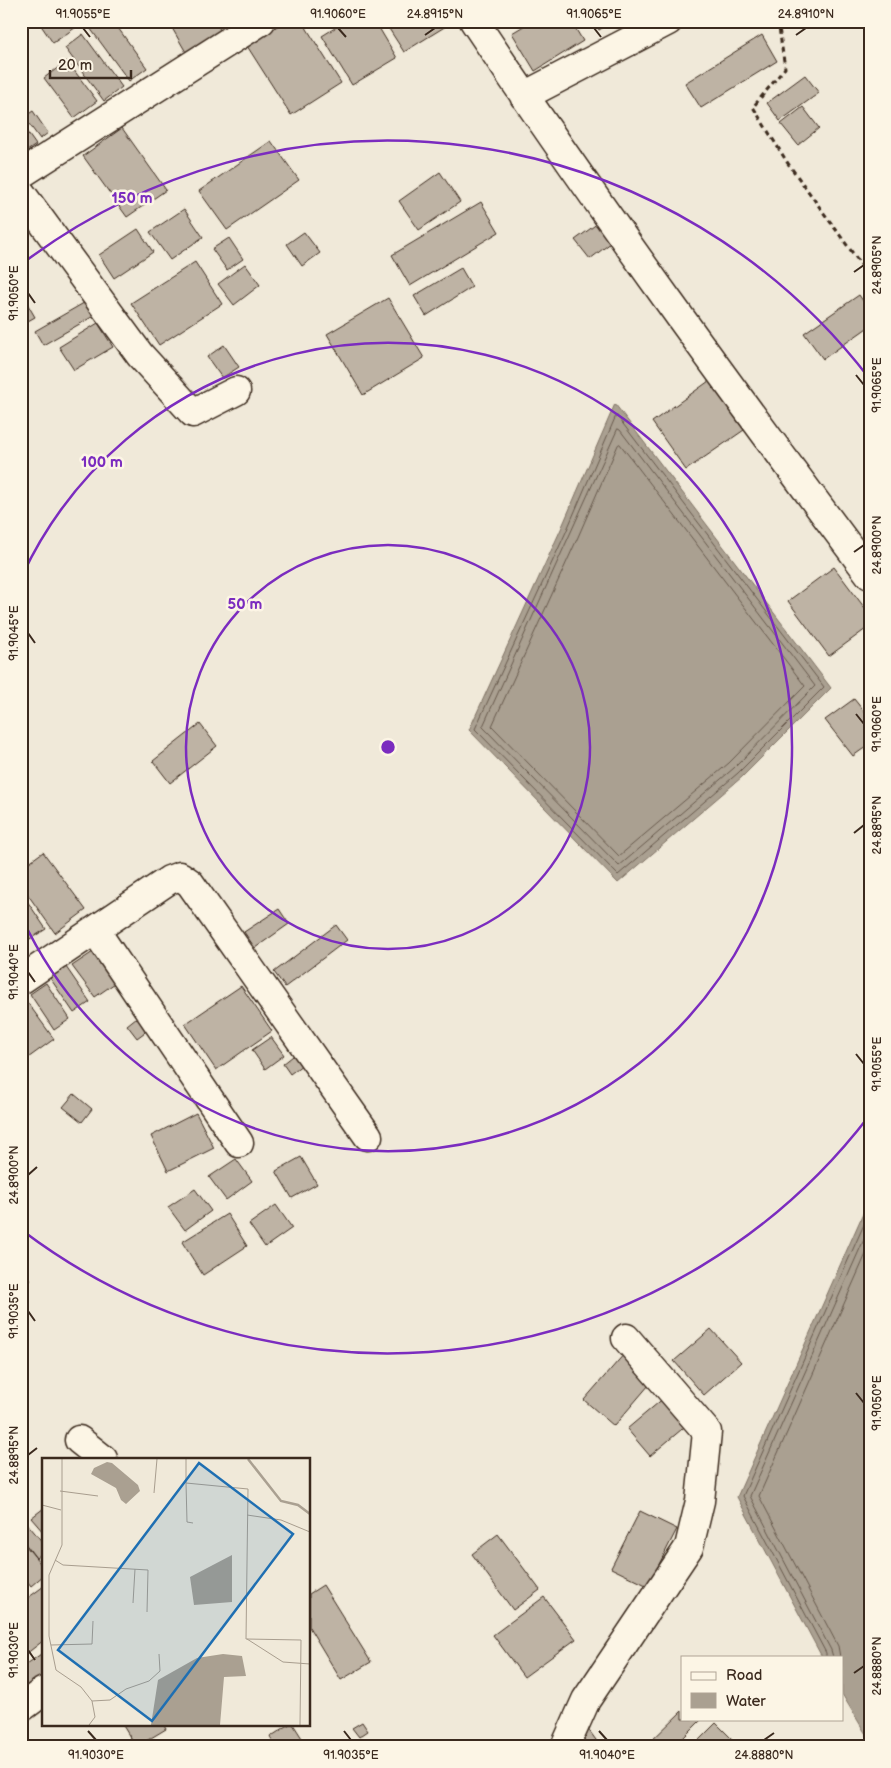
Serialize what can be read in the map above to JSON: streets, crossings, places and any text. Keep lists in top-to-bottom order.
{
  "legend": ["Road", "Water"],
  "scale_bar": "20 m",
  "coordinates": [
    "91.9055°E",
    "91.9060°E",
    "24.8915°N",
    "91.9065°E",
    "24.8910°N",
    "24.8905°N",
    "91.9050°E",
    "24.8900°N",
    "91.9045°E",
    "24.8895°N",
    "91.9040°E",
    "91.9035°E",
    "91.9030°E",
    "24.8880°N"
  ],
  "rings": ["150 m", "100 m", "50 m"]
}
